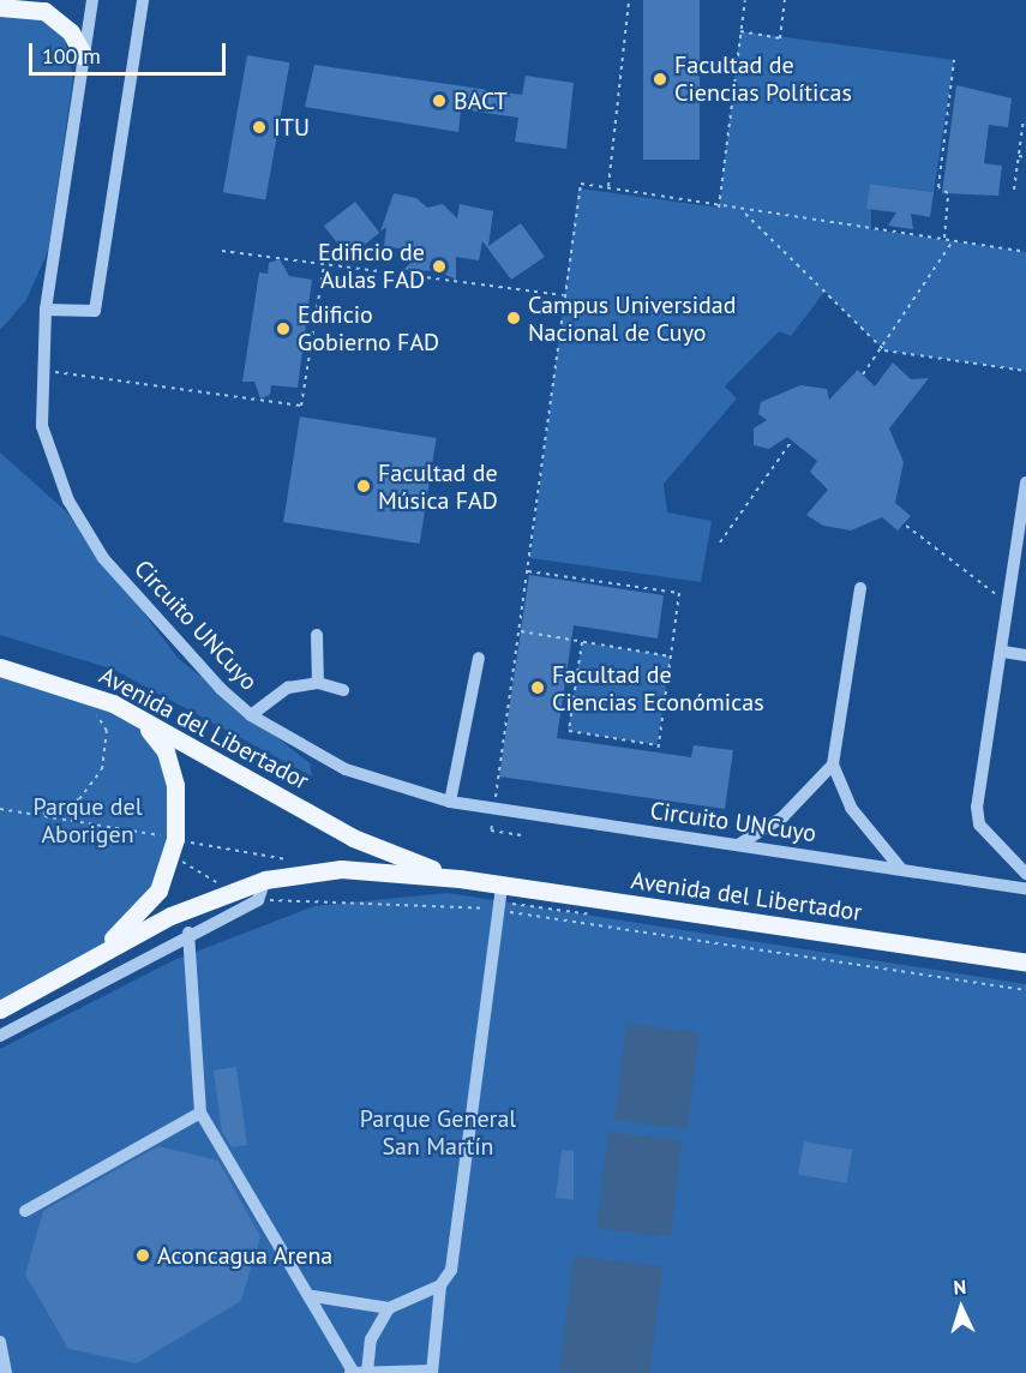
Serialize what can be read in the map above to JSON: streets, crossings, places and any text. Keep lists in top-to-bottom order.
{
  "streets": {
    "main road": ["Avenida del Libertador"],
    "street": ["Circuito UNCuyo"]
  },
  "parks": ["Parque del Aborigen", "Parque General San Martín"],
  "places": [
    "Facultad de Ciencias Políticas",
    "BACT",
    "ITU",
    "Edificio de Aulas FAD",
    "Campus Universidad Nacional de Cuyo",
    "Edificio Gobierno FAD",
    "Facultad de Música FAD",
    "Facultad de Ciencias Económicas",
    "Aconcagua Arena"
  ],
  "scale_bar": "100 m",
  "north": "top"
}
